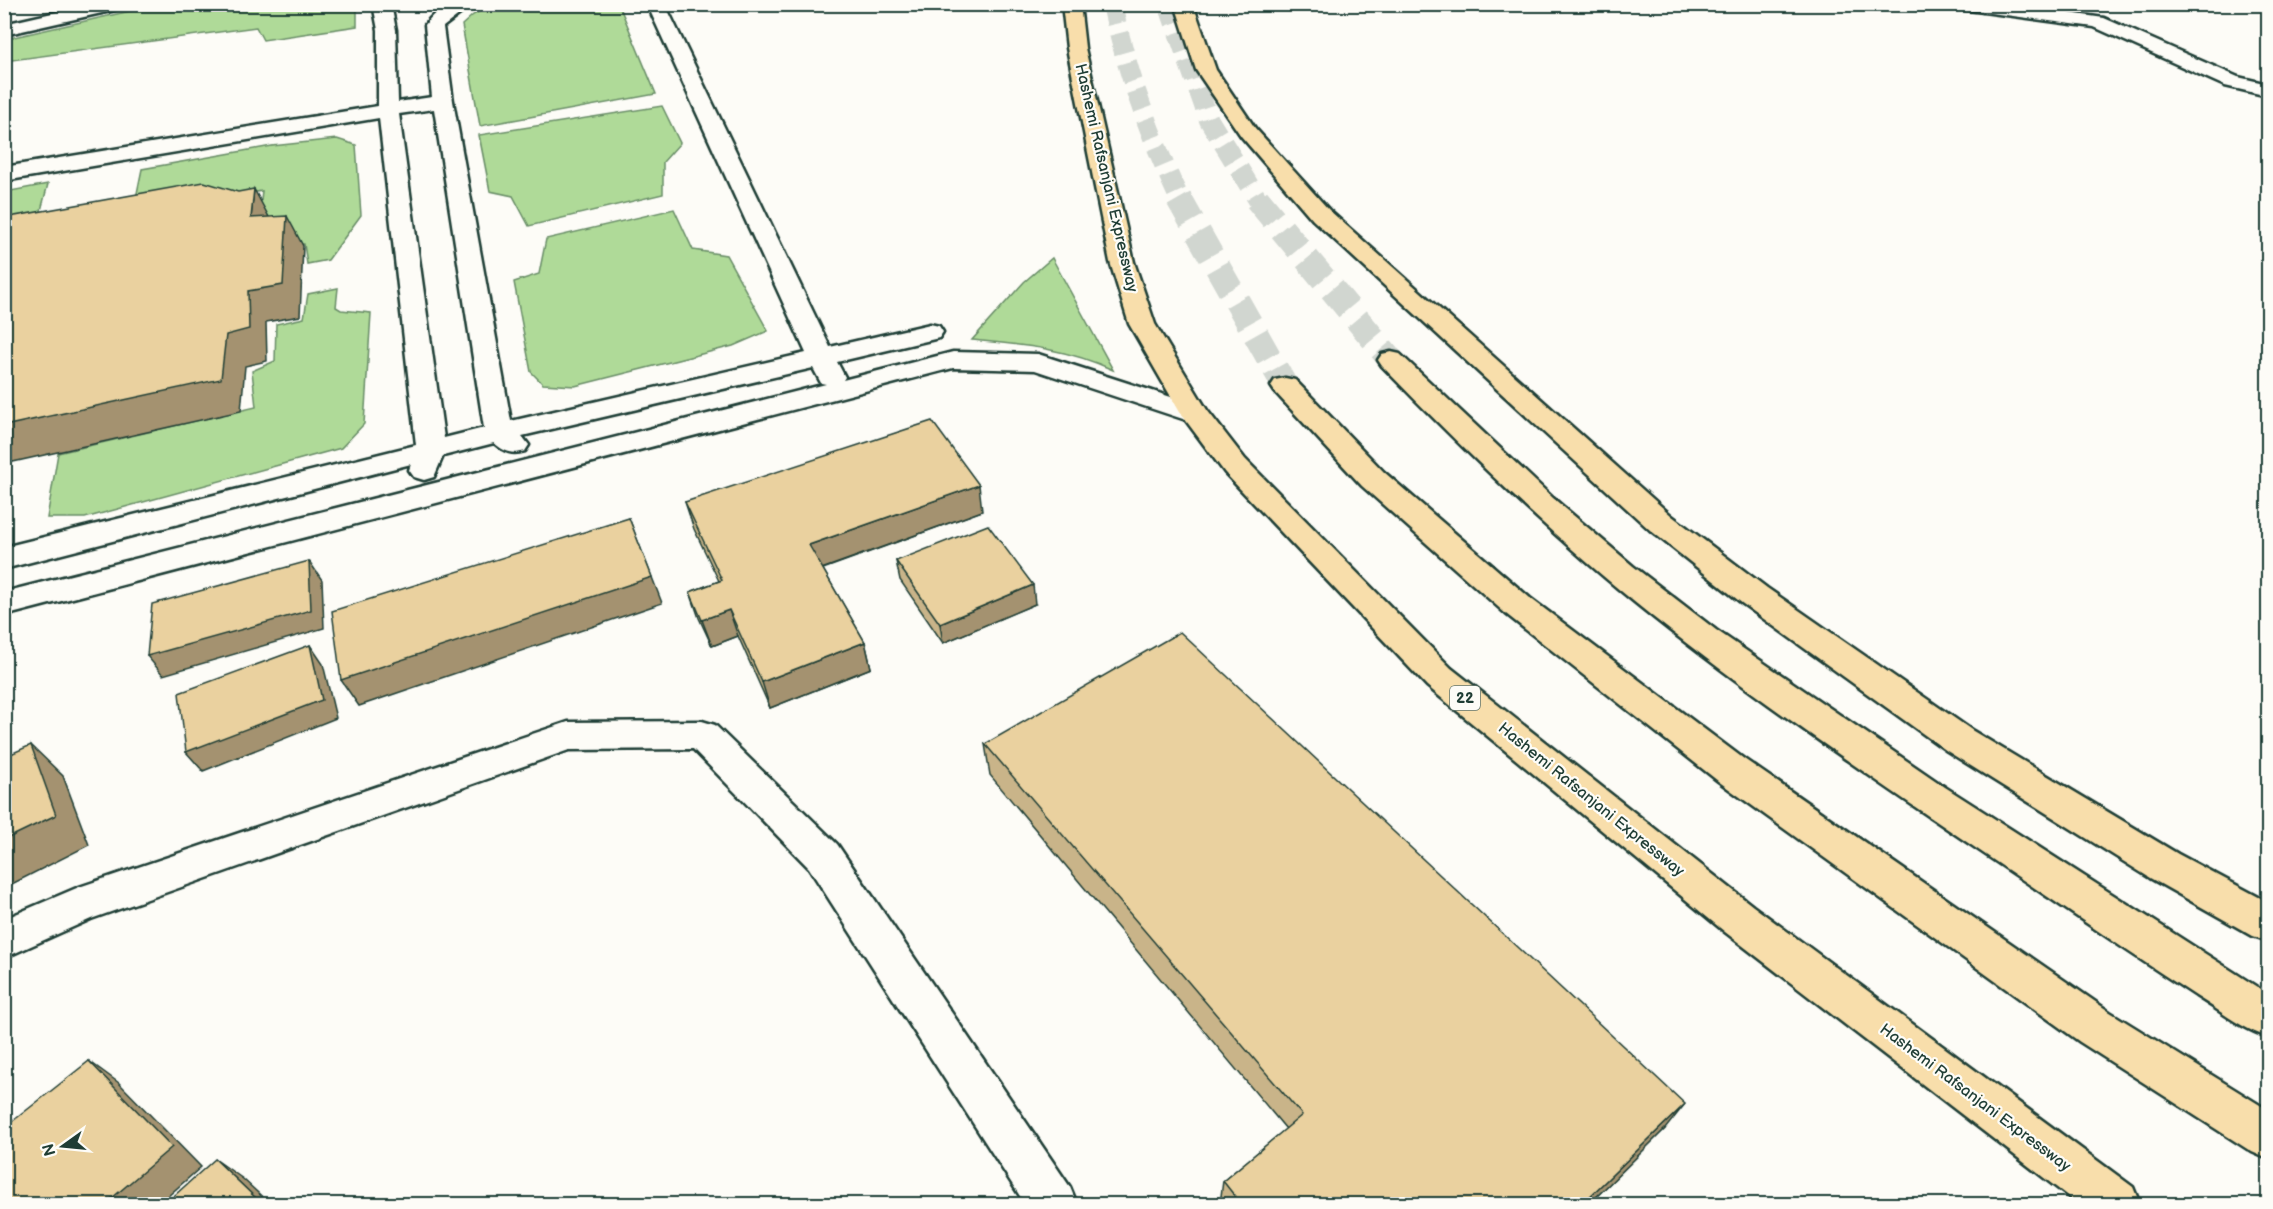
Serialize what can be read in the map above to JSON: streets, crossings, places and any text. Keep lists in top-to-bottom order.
{
  "streets": {
    "highway": ["Hashemi Rafsanjani Expressway", "22"]
  },
  "north": "left"
}
